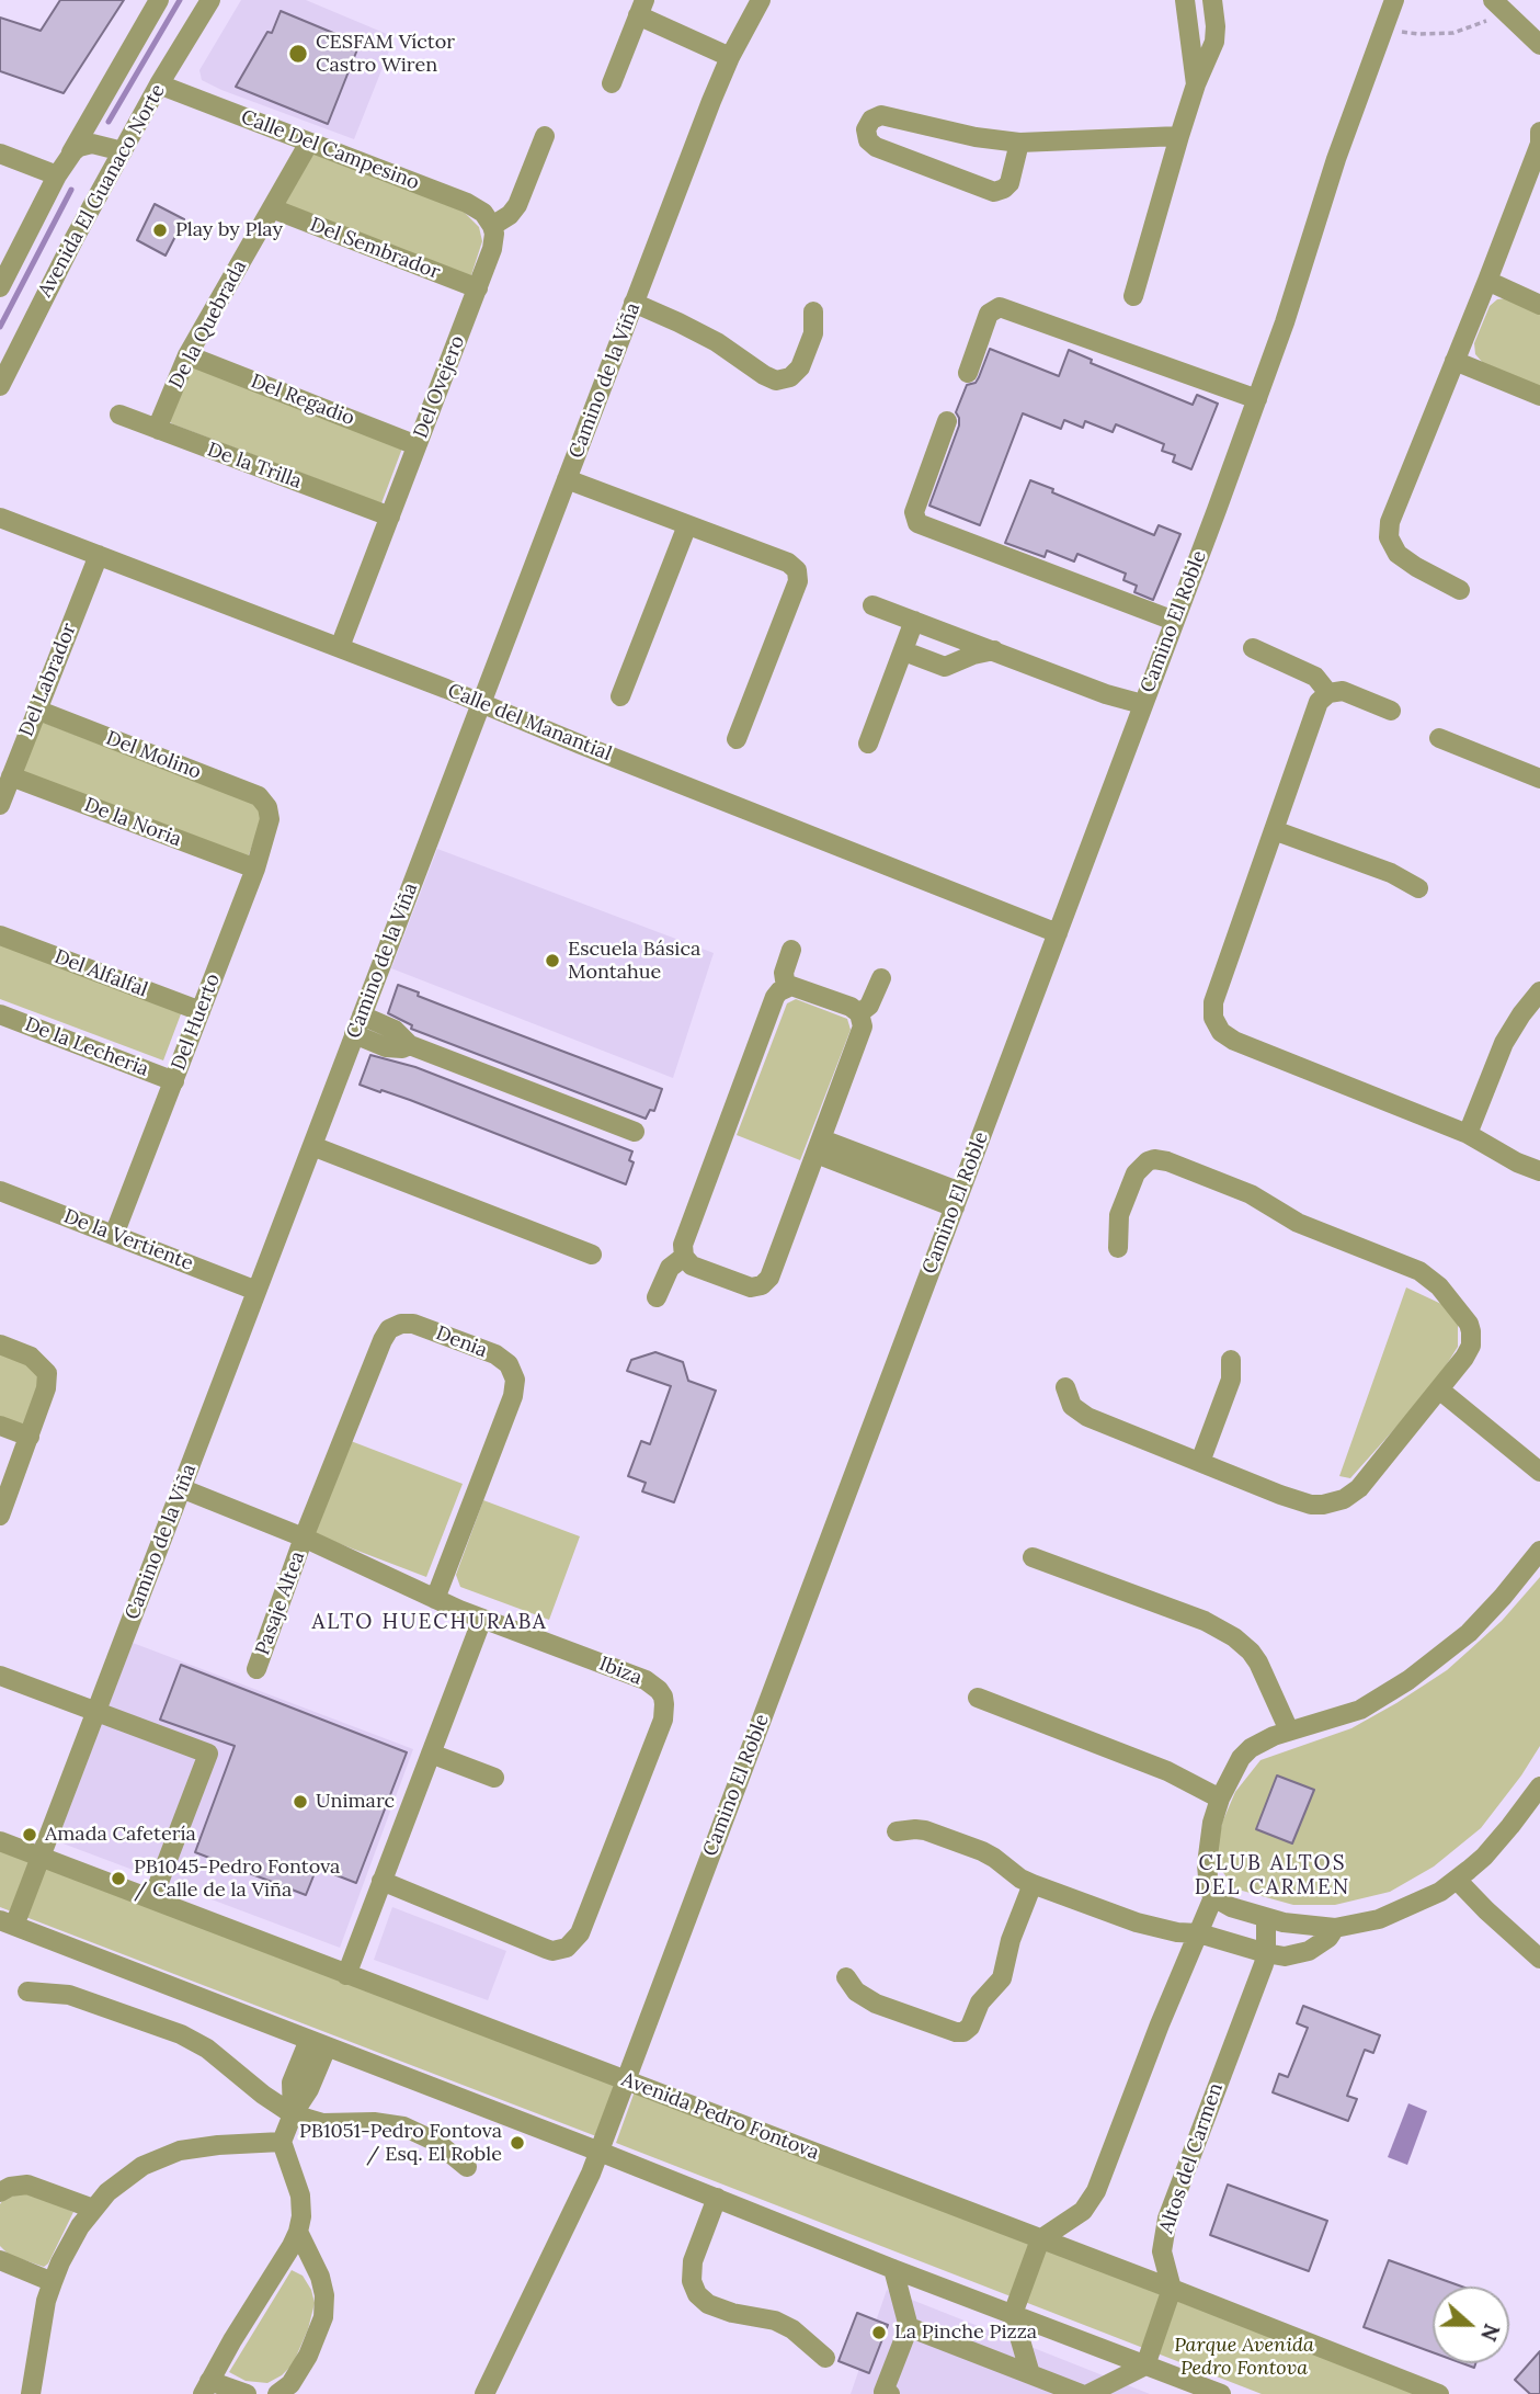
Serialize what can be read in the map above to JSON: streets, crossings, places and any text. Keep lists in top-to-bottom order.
{
  "streets": {
    "street": [
      "Calle Del Campesino",
      "Avenida El Guanaco Norte",
      "Del Sembrador",
      "De la Quebrada",
      "Camino de la Viña",
      "Del Ovejero",
      "Del Regadio",
      "De la Trilla",
      "Camino El Roble",
      "Del Labrador",
      "Calle del Manantial",
      "Del Molino",
      "De la Noria",
      "Del Alfalfal",
      "Del Huerto",
      "De la Lecheria",
      "De la Vertiente",
      "Denia",
      "Pasaje Altea",
      "Ibiza",
      "Avenida Pedro Fontova",
      "Altos del Carmen"
    ]
  },
  "crossings": [
    ["Calle Del Campesino", "Avenida El Guanaco Norte"],
    ["Calle Del Campesino", "De la Quebrada"],
    ["Calle Del Campesino", "Del Ovejero"],
    ["Del Sembrador", "De la Quebrada"],
    ["Del Sembrador", "Del Ovejero"],
    ["De la Quebrada", "Del Regadio"],
    ["De la Quebrada", "De la Trilla"],
    ["Camino de la Viña", "Calle del Manantial"],
    ["Camino de la Viña", "De la Vertiente"],
    ["Camino de la Viña", "Ibiza"],
    ["Camino de la Viña", "Avenida Pedro Fontova"],
    ["Del Ovejero", "Del Regadio"],
    ["Del Ovejero", "De la Trilla"],
    ["Del Ovejero", "Calle del Manantial"],
    ["Camino El Roble", "Calle del Manantial"],
    ["Camino El Roble", "Avenida Pedro Fontova"],
    ["Del Labrador", "Calle del Manantial"],
    ["Del Labrador", "Del Molino"],
    ["Del Labrador", "De la Noria"],
    ["Del Molino", "Del Huerto"],
    ["De la Noria", "Del Huerto"],
    ["Del Alfalfal", "Del Huerto"],
    ["Del Huerto", "De la Lecheria"],
    ["Del Huerto", "De la Vertiente"],
    ["Denia", "Pasaje Altea"],
    ["Denia", "Ibiza"],
    ["Pasaje Altea", "Ibiza"],
    ["Avenida Pedro Fontova", "Altos del Carmen"]
  ],
  "districts": ["ALTO HUECHURABA", "CLUB ALTOS DEL CARMEN"],
  "parks": ["Parque Avenida Pedro Fontova"],
  "places": [
    "CESFAM Víctor Castro Wiren",
    "Play by Play",
    "Escuela Básica Montahue",
    "Unimarc",
    "Amada Cafetería",
    "PB1045-Pedro Fontova / Calle de la Viña",
    "PB1051-Pedro Fontova / Esq. El Roble",
    "La Pinche Pizza"
  ],
  "north": "right"
}
